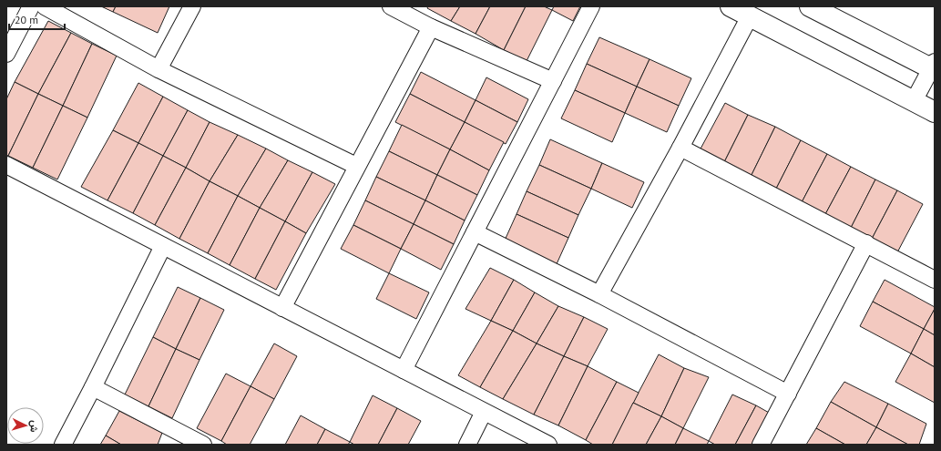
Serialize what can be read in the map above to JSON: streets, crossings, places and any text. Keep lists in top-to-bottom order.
{
  "scale_bar": "20 m",
  "north": "right"
}
